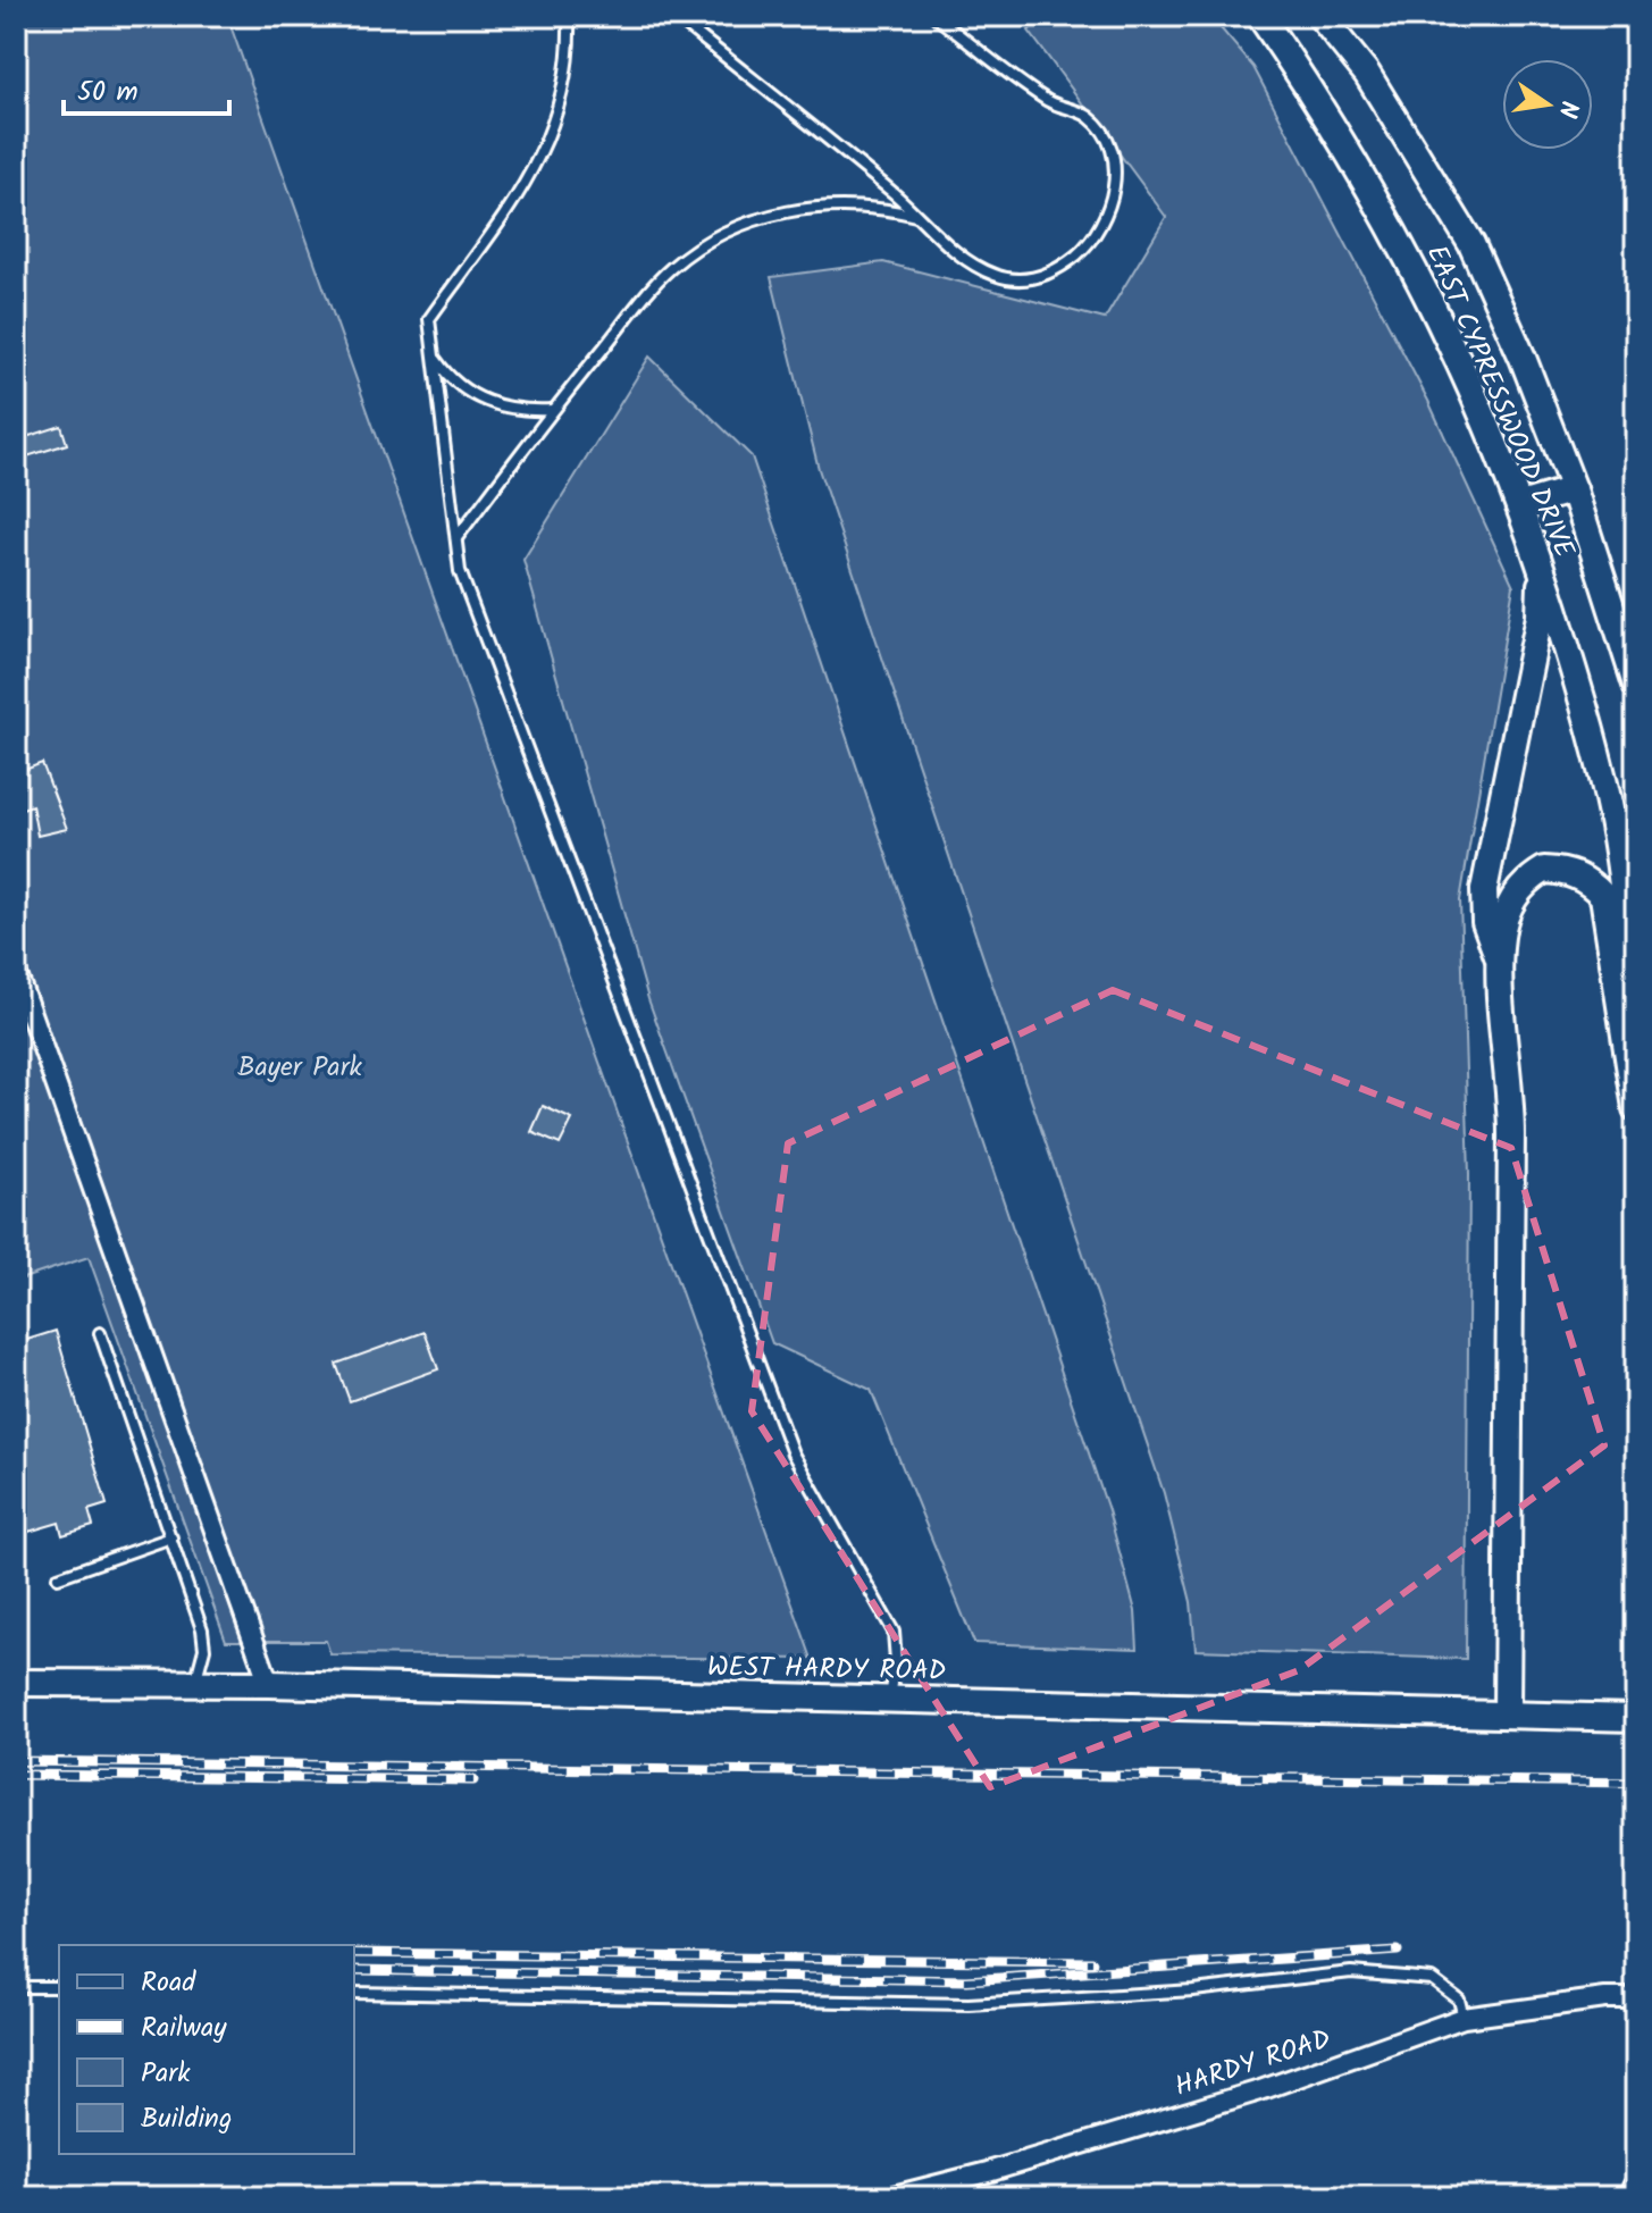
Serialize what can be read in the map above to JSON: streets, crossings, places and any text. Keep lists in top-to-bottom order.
{
  "streets": {
    "main road": ["EAST CYPRESSWOOD DRIVE", "WEST HARDY ROAD"],
    "street": ["HARDY ROAD"]
  },
  "parks": ["Bayer Park"],
  "legend": [
    "Road",
    "Railway",
    "Park",
    "Building"
  ],
  "scale_bar": "50 m",
  "north": "right"
}
